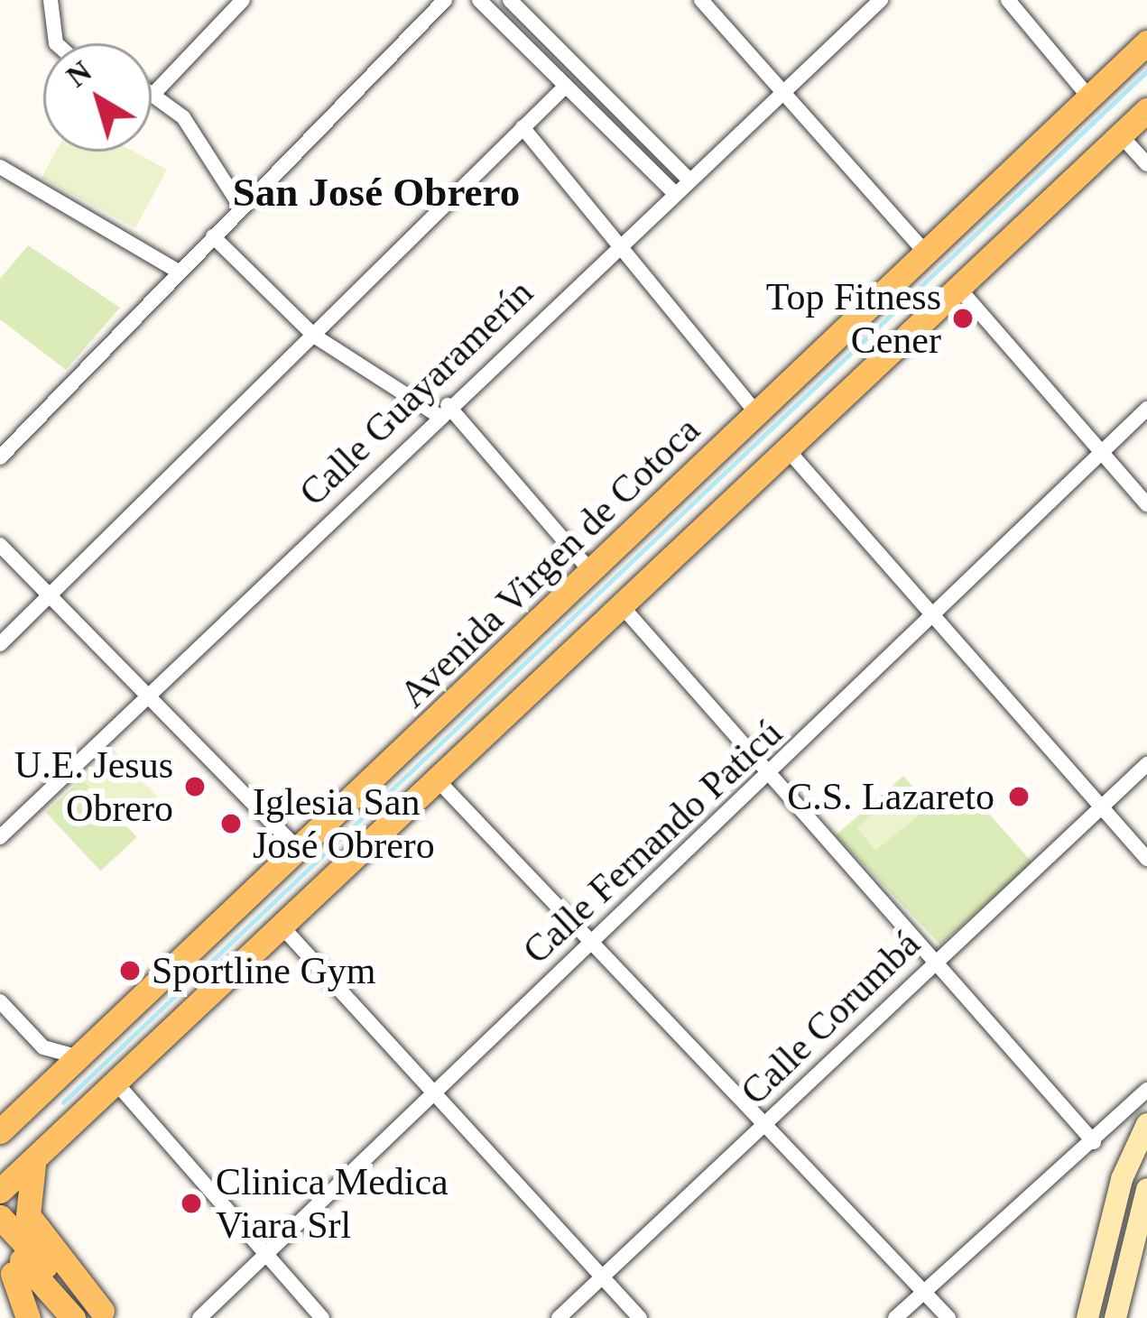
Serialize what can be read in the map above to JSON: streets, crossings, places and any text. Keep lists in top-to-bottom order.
{
  "streets": {
    "main road": ["Avenida Virgen de Cotoca"],
    "street": ["Calle Guayaramerín", "Calle Fernando Paticú", "Calle Corumbá"]
  },
  "districts": ["San José Obrero"],
  "places": [
    "Top Fitness Cener",
    "U.E. Jesus Obrero",
    "C.S. Lazareto",
    "Iglesia San José Obrero",
    "Sportline Gym",
    "Clinica Medica Viara Srl"
  ],
  "north": "top left"
}
